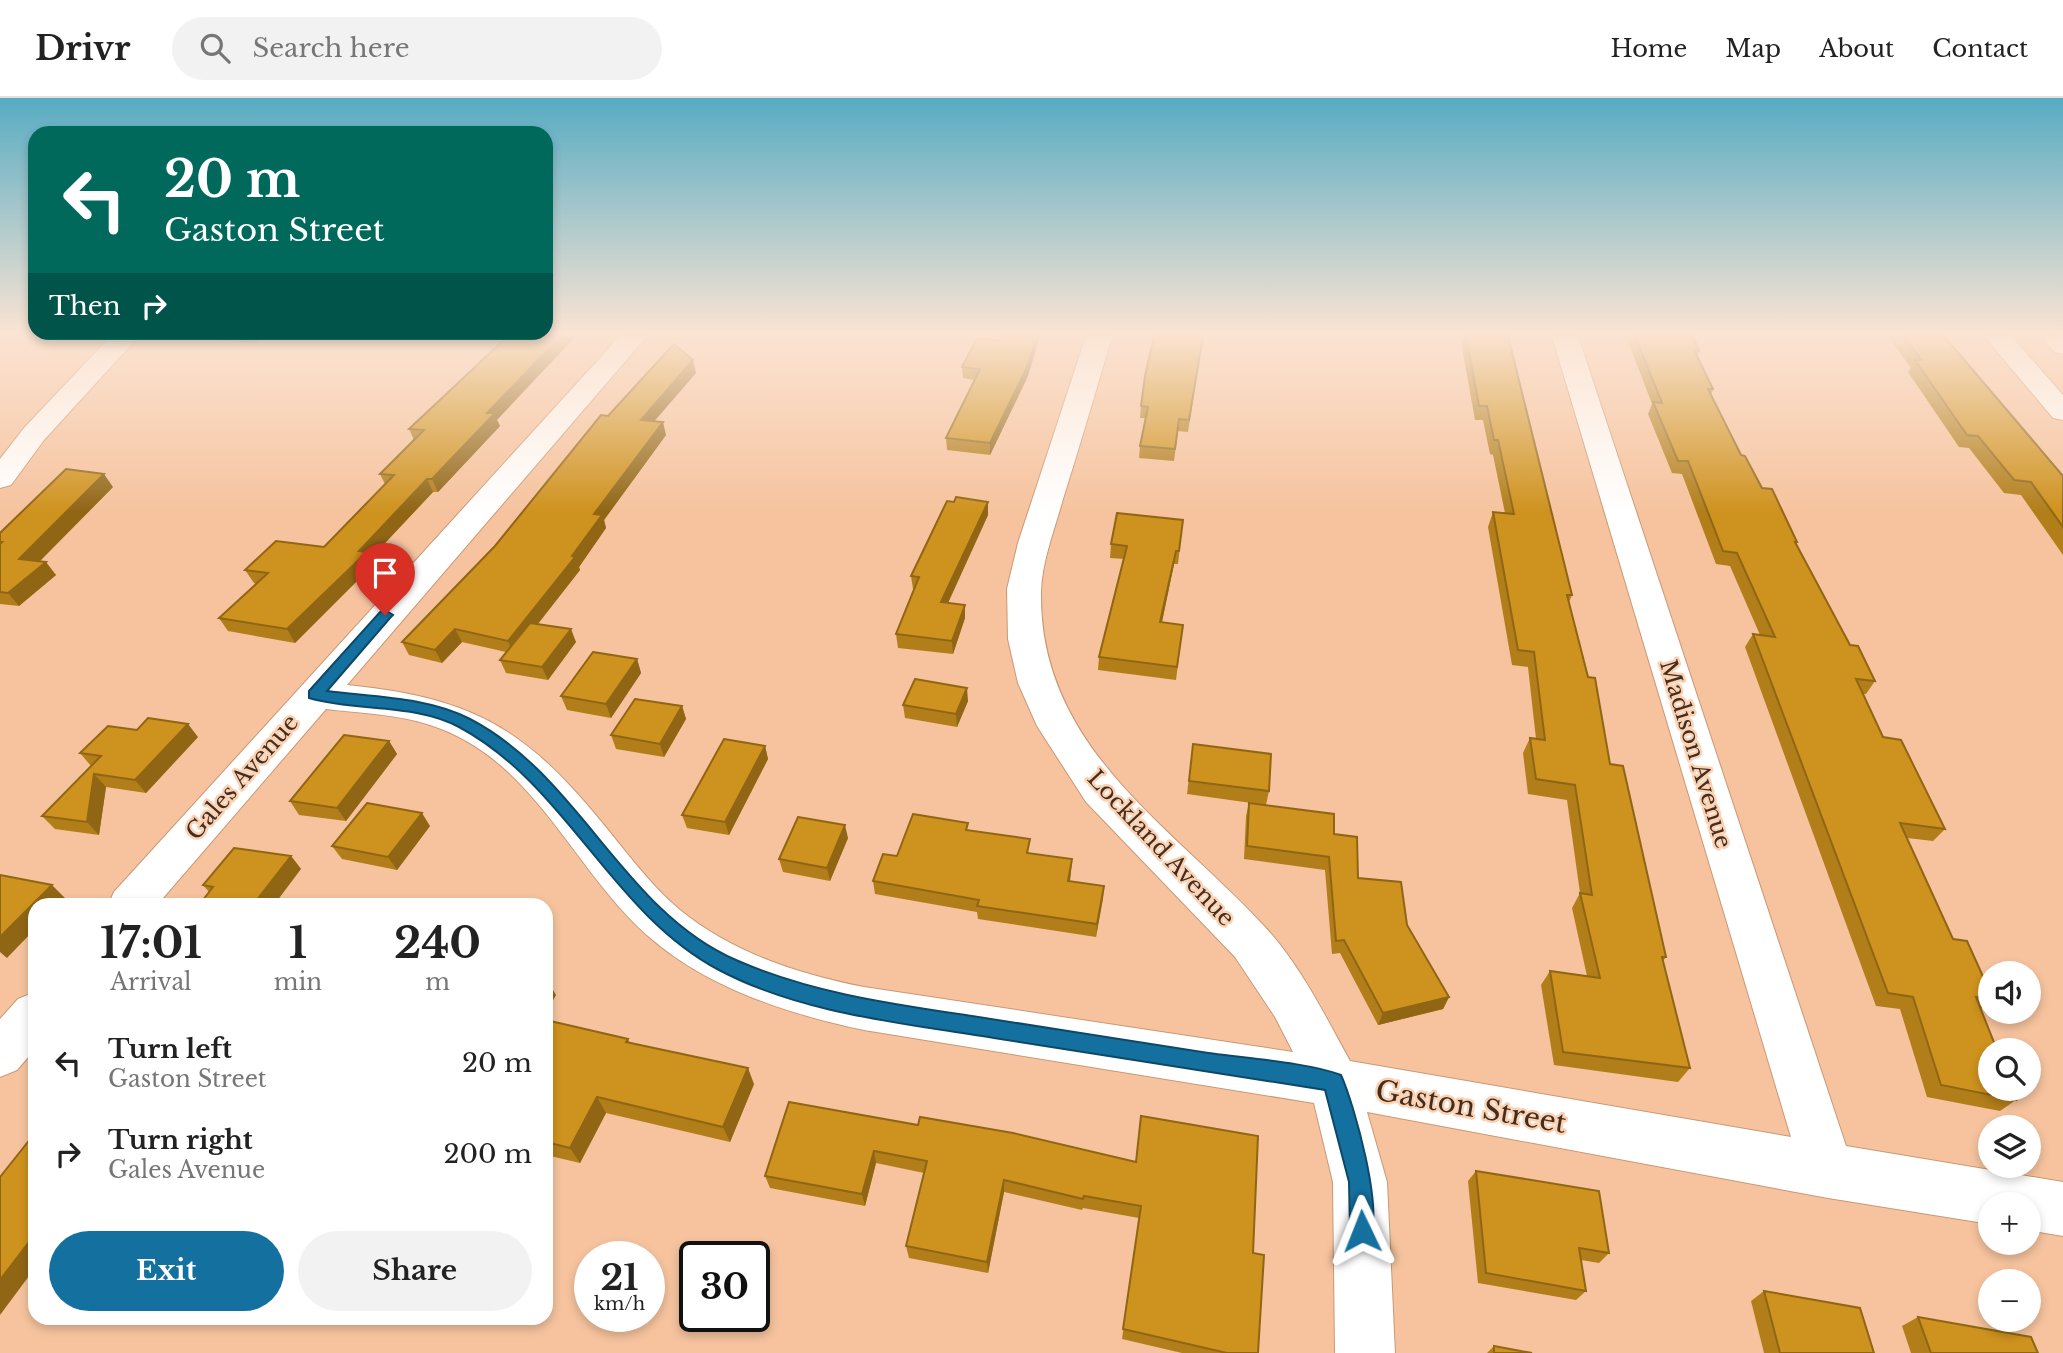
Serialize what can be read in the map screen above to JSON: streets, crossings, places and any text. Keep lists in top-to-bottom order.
{
  "streets": {
    "street": [
      "Madison Avenue",
      "Gales Avenue",
      "Lockland Avenue",
      "Gaston Street"
    ]
  },
  "crossings": [
    ["Madison Avenue", "Gaston Street"],
    ["Gales Avenue", "Gaston Street"],
    ["Lockland Avenue", "Gaston Street"]
  ],
  "page": {
    "header": "Drivr",
    "search": "Search here",
    "nav": [
      "Home",
      "Map",
      "About",
      "Contact"
    ],
    "turn": ["20 m", "Gaston Street"],
    "then": "Then",
    "eta": [
      "17:01",
      "Arrival",
      "1",
      "min",
      "240",
      "m"
    ],
    "map_buttons": ["+", "−"],
    "list": [
      {
        "name": "Turn left",
        "note": "Gaston Street",
        "value": "20 m"
      },
      {
        "name": "Turn right",
        "note": "Gales Avenue",
        "value": "200 m"
      }
    ],
    "buttons": ["Exit", "Share"],
    "speed": "21 km/h",
    "limit": "30"
  }
}
